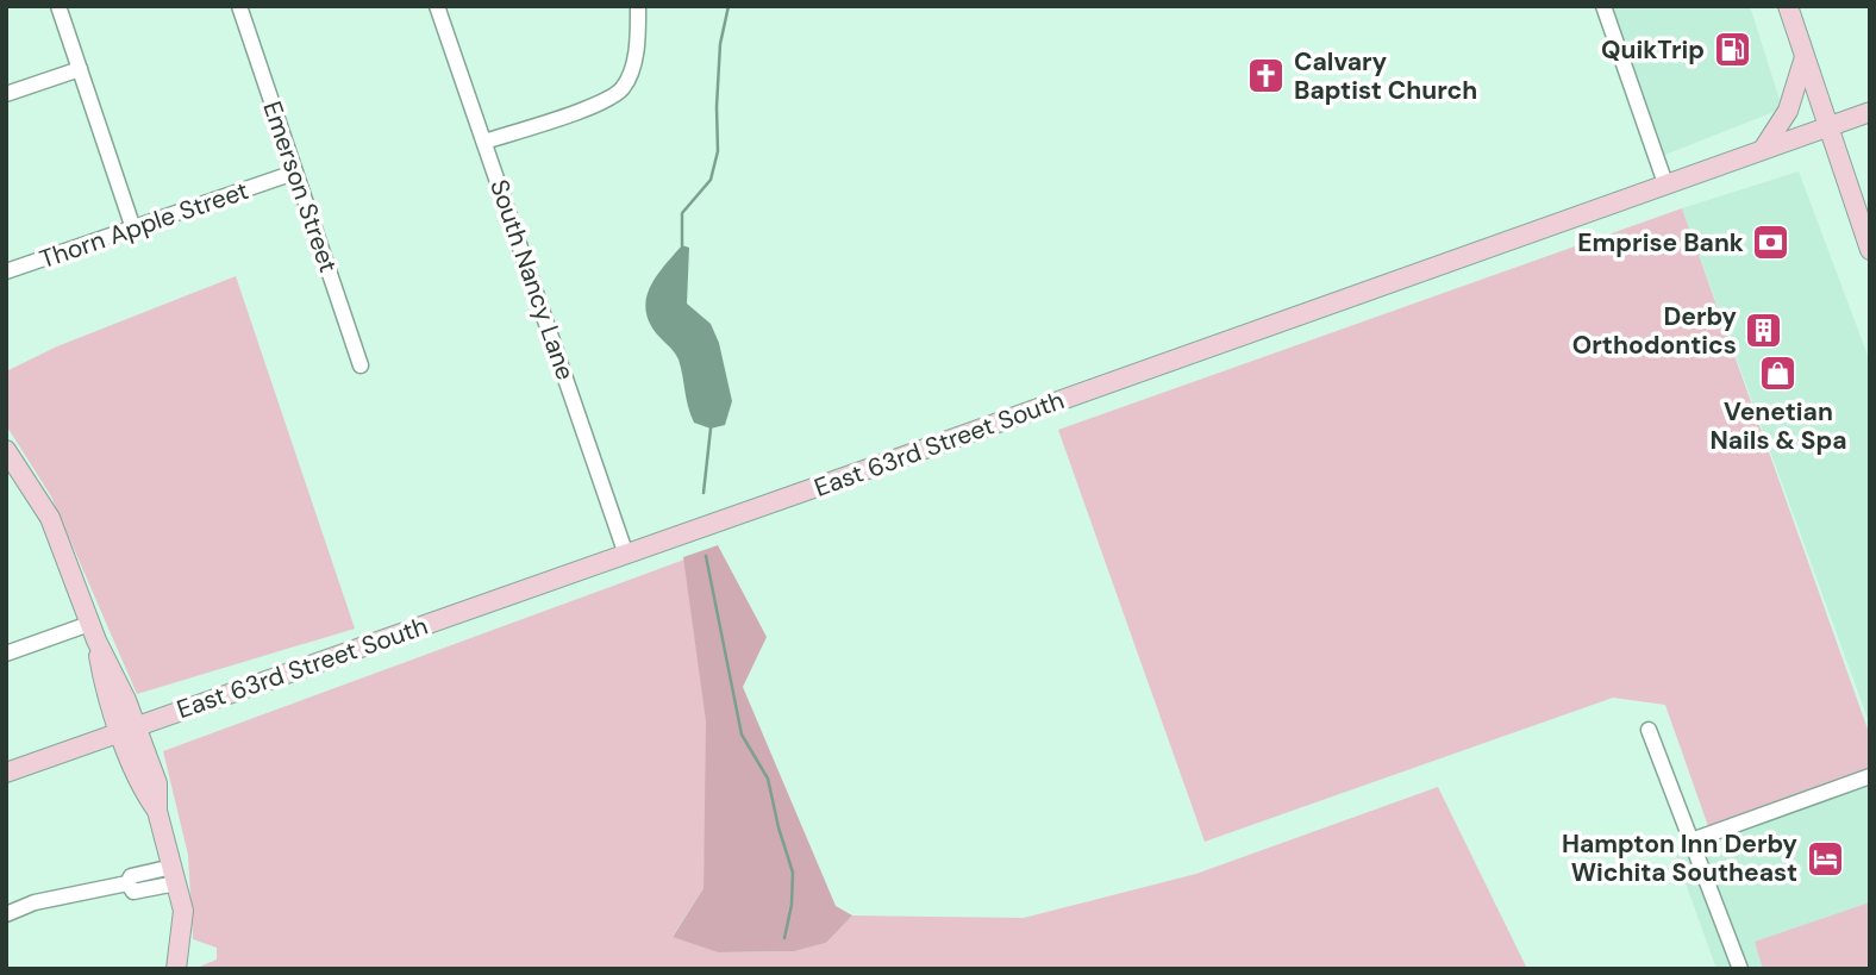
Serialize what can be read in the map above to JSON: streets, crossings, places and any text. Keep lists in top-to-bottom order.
{
  "streets": {
    "main road": ["East 63rd Street South"],
    "street": ["Emerson Street", "Thorn Apple Street", "South Nancy Lane"]
  },
  "crossings": [
    ["Emerson Street", "Thorn Apple Street"],
    ["South Nancy Lane", "East 63rd Street South"]
  ],
  "places": {
    "fuel station": ["QuikTrip"],
    "church": ["Calvary Baptist Church"],
    "bank": ["Emprise Bank"],
    "building": ["Derby Orthodontics"],
    "shop": ["Venetian Nails & Spa"],
    "hotel": ["Hampton Inn Derby Wichita Southeast"]
  }
}
